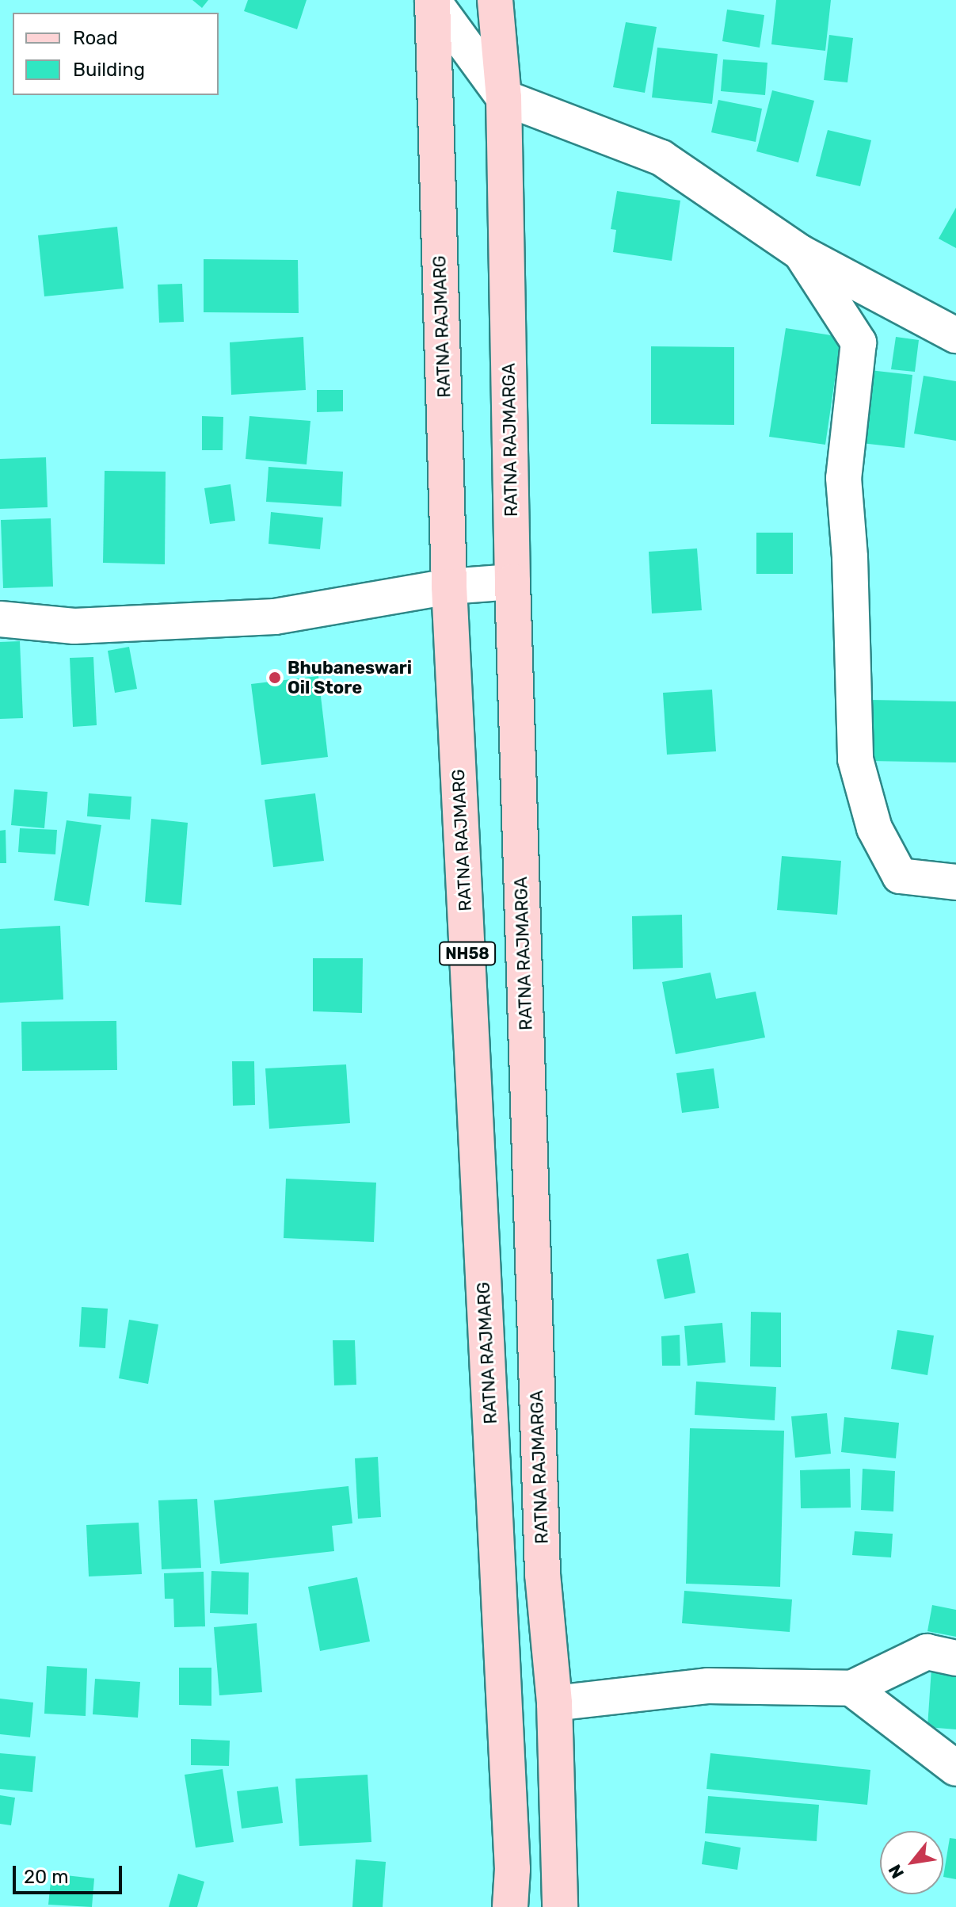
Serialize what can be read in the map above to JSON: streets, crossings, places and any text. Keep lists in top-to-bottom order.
{
  "streets": {
    "main road": ["RATNA RAJMARG", "RATNA RAJMARGA", "NH58"]
  },
  "places": ["Bhubaneswari Oil Store"],
  "legend": ["Road", "Building"],
  "scale_bar": "20 m",
  "north": "bottom left"
}
